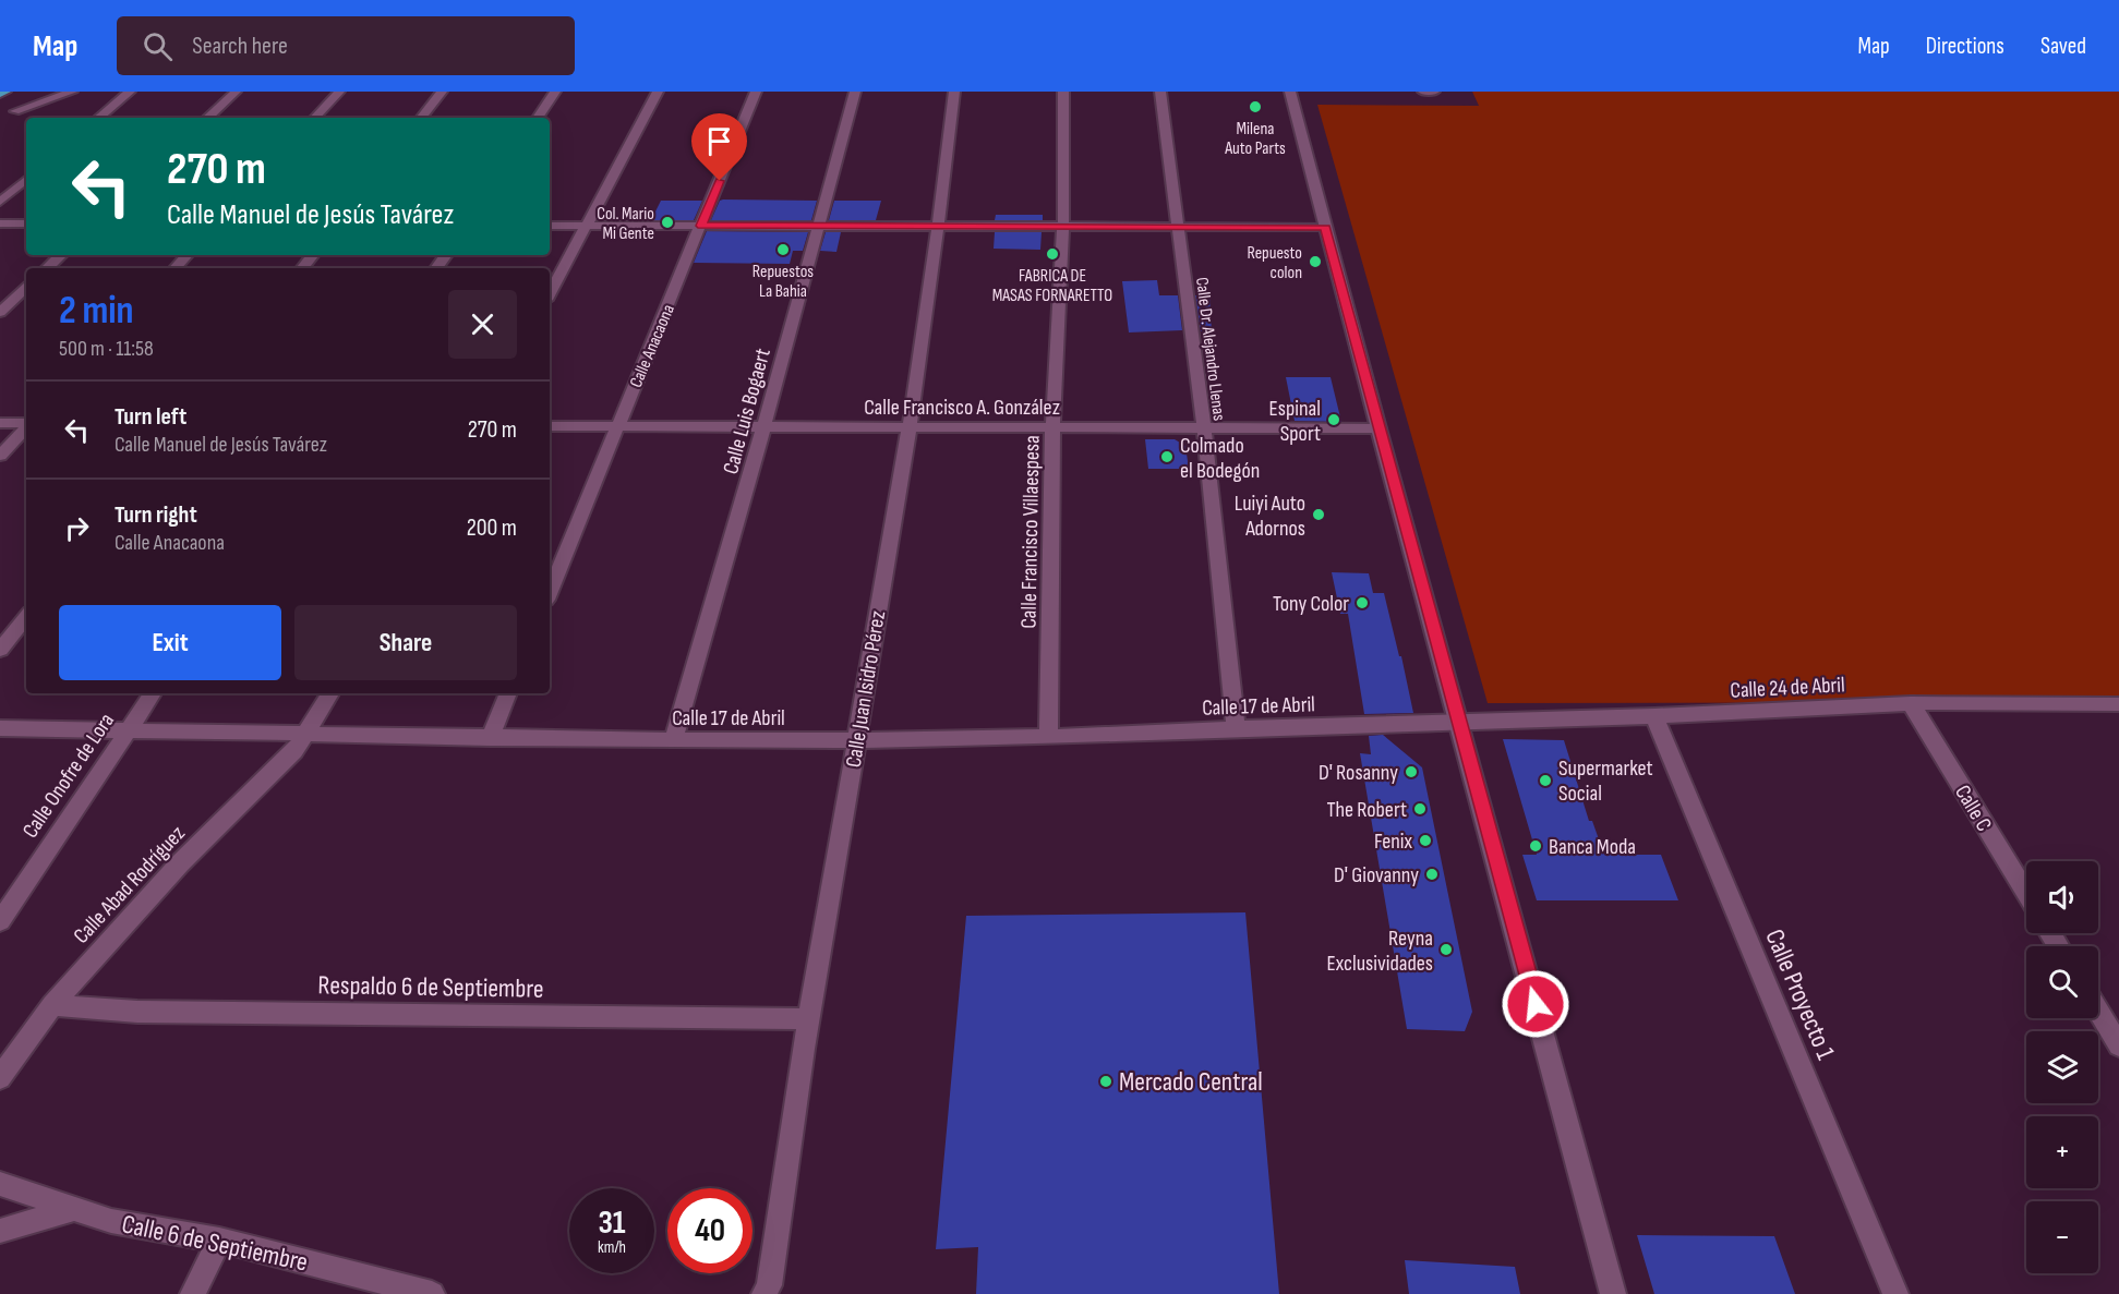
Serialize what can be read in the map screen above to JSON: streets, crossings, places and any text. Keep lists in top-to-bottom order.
{
  "streets": {
    "street": [
      "Calle Anacaona",
      "Calle Dr. Alejandro Llenas",
      "Calle Francisco A. González",
      "Calle Luis Bogaert",
      "Calle Francisco Villaespesa",
      "Calle 24 de Abril",
      "Calle Juan Isidro Pérez",
      "Calle 17 de Abril",
      "Calle Onofre de Lora",
      "Calle C",
      "Calle Abad Rodríguez",
      "Respaldo 6 de Septiembre",
      "Calle Proyecto 1",
      "Calle 6 de Septiembre"
    ]
  },
  "crossings": [
    ["Calle Anacaona", "Calle Francisco A. González"],
    ["Calle Dr. Alejandro Llenas", "Calle Francisco A. González"],
    ["Calle Dr. Alejandro Llenas", "Calle 17 de Abril"],
    ["Calle Francisco A. González", "Calle Luis Bogaert"],
    ["Calle Francisco A. González", "Calle Francisco Villaespesa"],
    ["Calle Francisco A. González", "Calle Juan Isidro Pérez"],
    ["Calle Luis Bogaert", "Calle 17 de Abril"],
    ["Calle Francisco Villaespesa", "Calle 17 de Abril"],
    ["Calle 24 de Abril", "Calle 17 de Abril"],
    ["Calle 24 de Abril", "Calle C"],
    ["Calle 24 de Abril", "Calle Proyecto 1"],
    ["Calle Juan Isidro Pérez", "Calle 17 de Abril"],
    ["Calle Juan Isidro Pérez", "Respaldo 6 de Septiembre"],
    ["Calle 17 de Abril", "Calle Onofre de Lora"],
    ["Calle 17 de Abril", "Calle Abad Rodríguez"],
    ["Calle Abad Rodríguez", "Respaldo 6 de Septiembre"]
  ],
  "places": [
    "Milena Auto Parts",
    "Col. Mario Mi Gente",
    "Repuestos La Bahia",
    "FABRICA DE MASAS FORNARETTO",
    "Repuesto colon",
    "Espinal Sport",
    "Colmado el Bodegón",
    "Luiyi Auto Adornos",
    "Tony Color",
    "D' Rosanny",
    "Supermarket Social",
    "The Robert",
    "Fenix",
    "Banca Moda",
    "D' Giovanny",
    "Reyna Exclusividades",
    "Mercado Central"
  ],
  "page": {
    "header": "Map",
    "search": "Search here",
    "nav": ["Map", "Directions", "Saved"],
    "turn": ["270 m", "Calle Manuel de Jesús Tavárez"],
    "heading": ["2 min", "500 m · 11:58"],
    "list": [
      {
        "name": "Turn left",
        "note": "Calle Manuel de Jesús Tavárez",
        "value": "270 m"
      },
      {
        "name": "Turn right",
        "note": "Calle Anacaona",
        "value": "200 m"
      }
    ],
    "buttons": ["Exit", "Share"],
    "map_buttons": ["+", "−"],
    "speed": "31 km/h",
    "limit": "40"
  }
}
